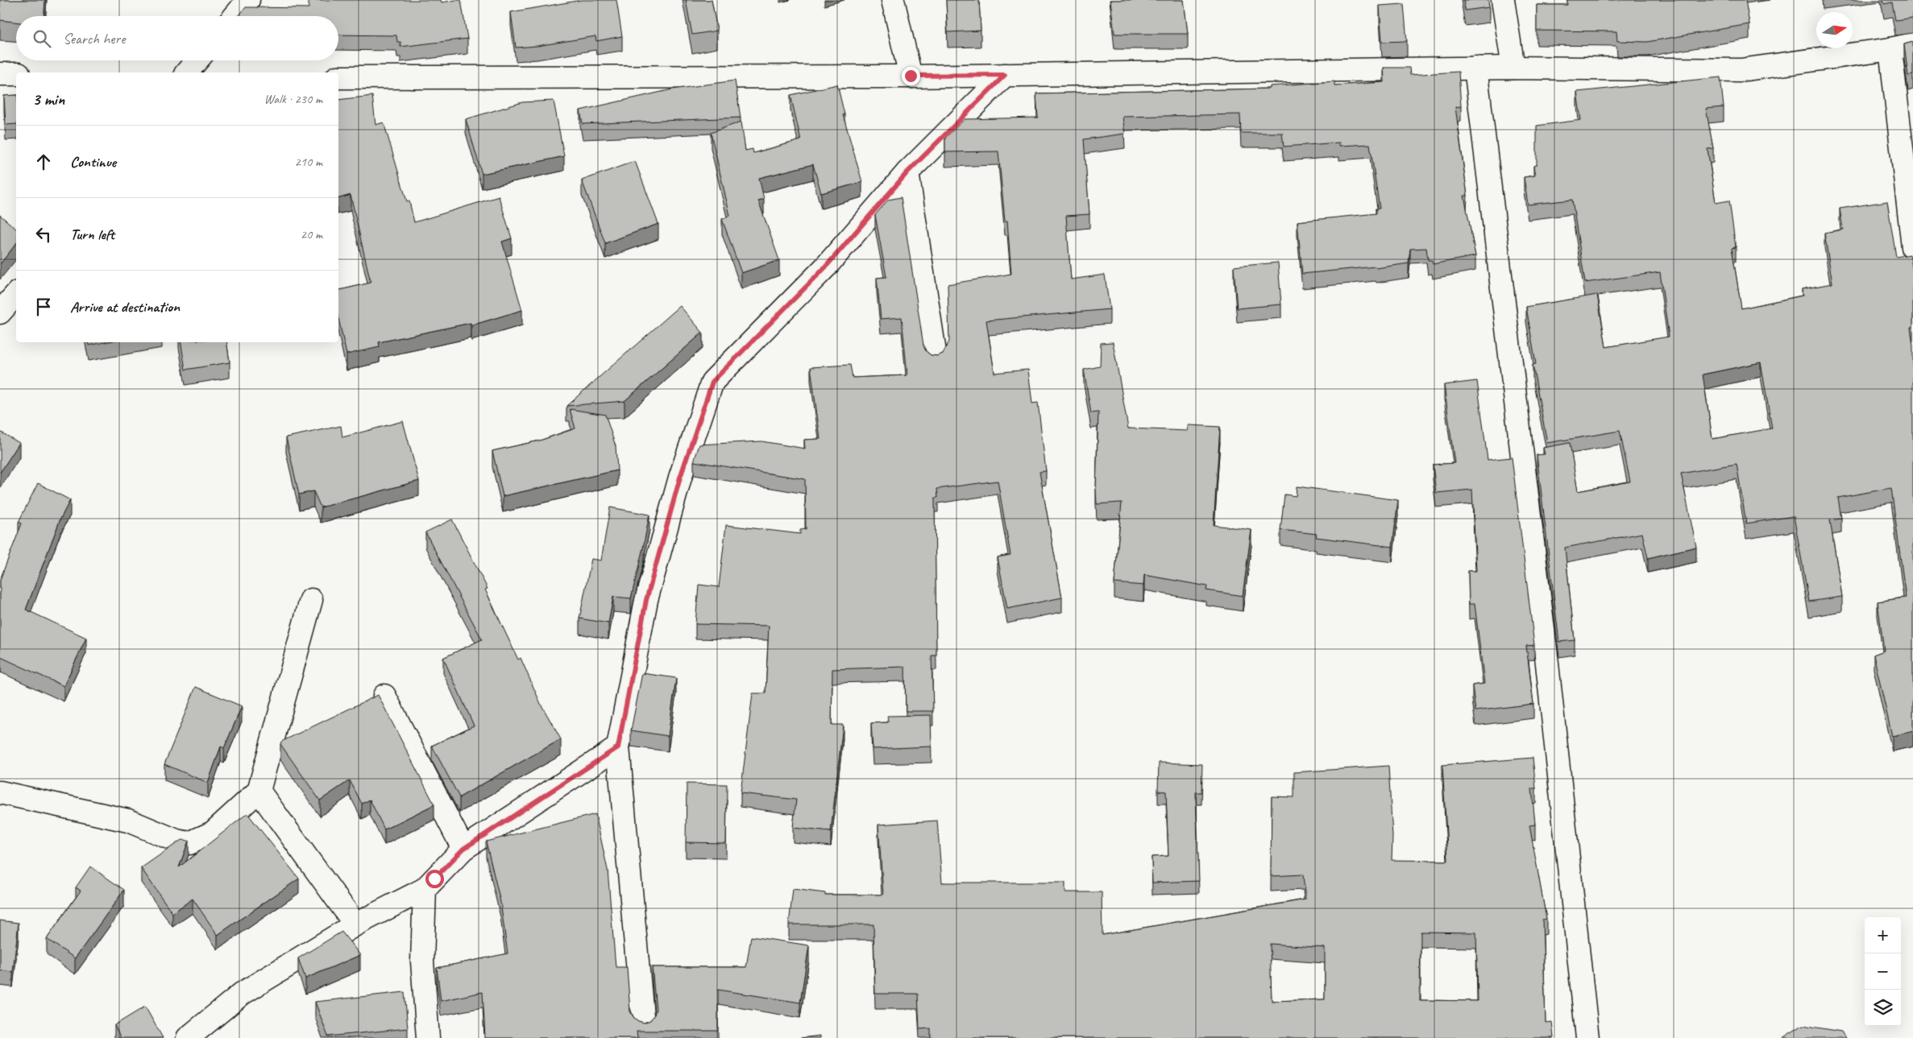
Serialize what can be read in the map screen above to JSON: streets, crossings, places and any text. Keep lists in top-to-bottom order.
{
  "north": "right",
  "page": {
    "search": "Search here",
    "heading": ["3 min", "Walk · 230 m"],
    "list": [
      ["Continue", "210 m"],
      ["Turn left", "20 m"],
      "Arrive at destination"
    ],
    "map_buttons": ["+", "−"]
  }
}
